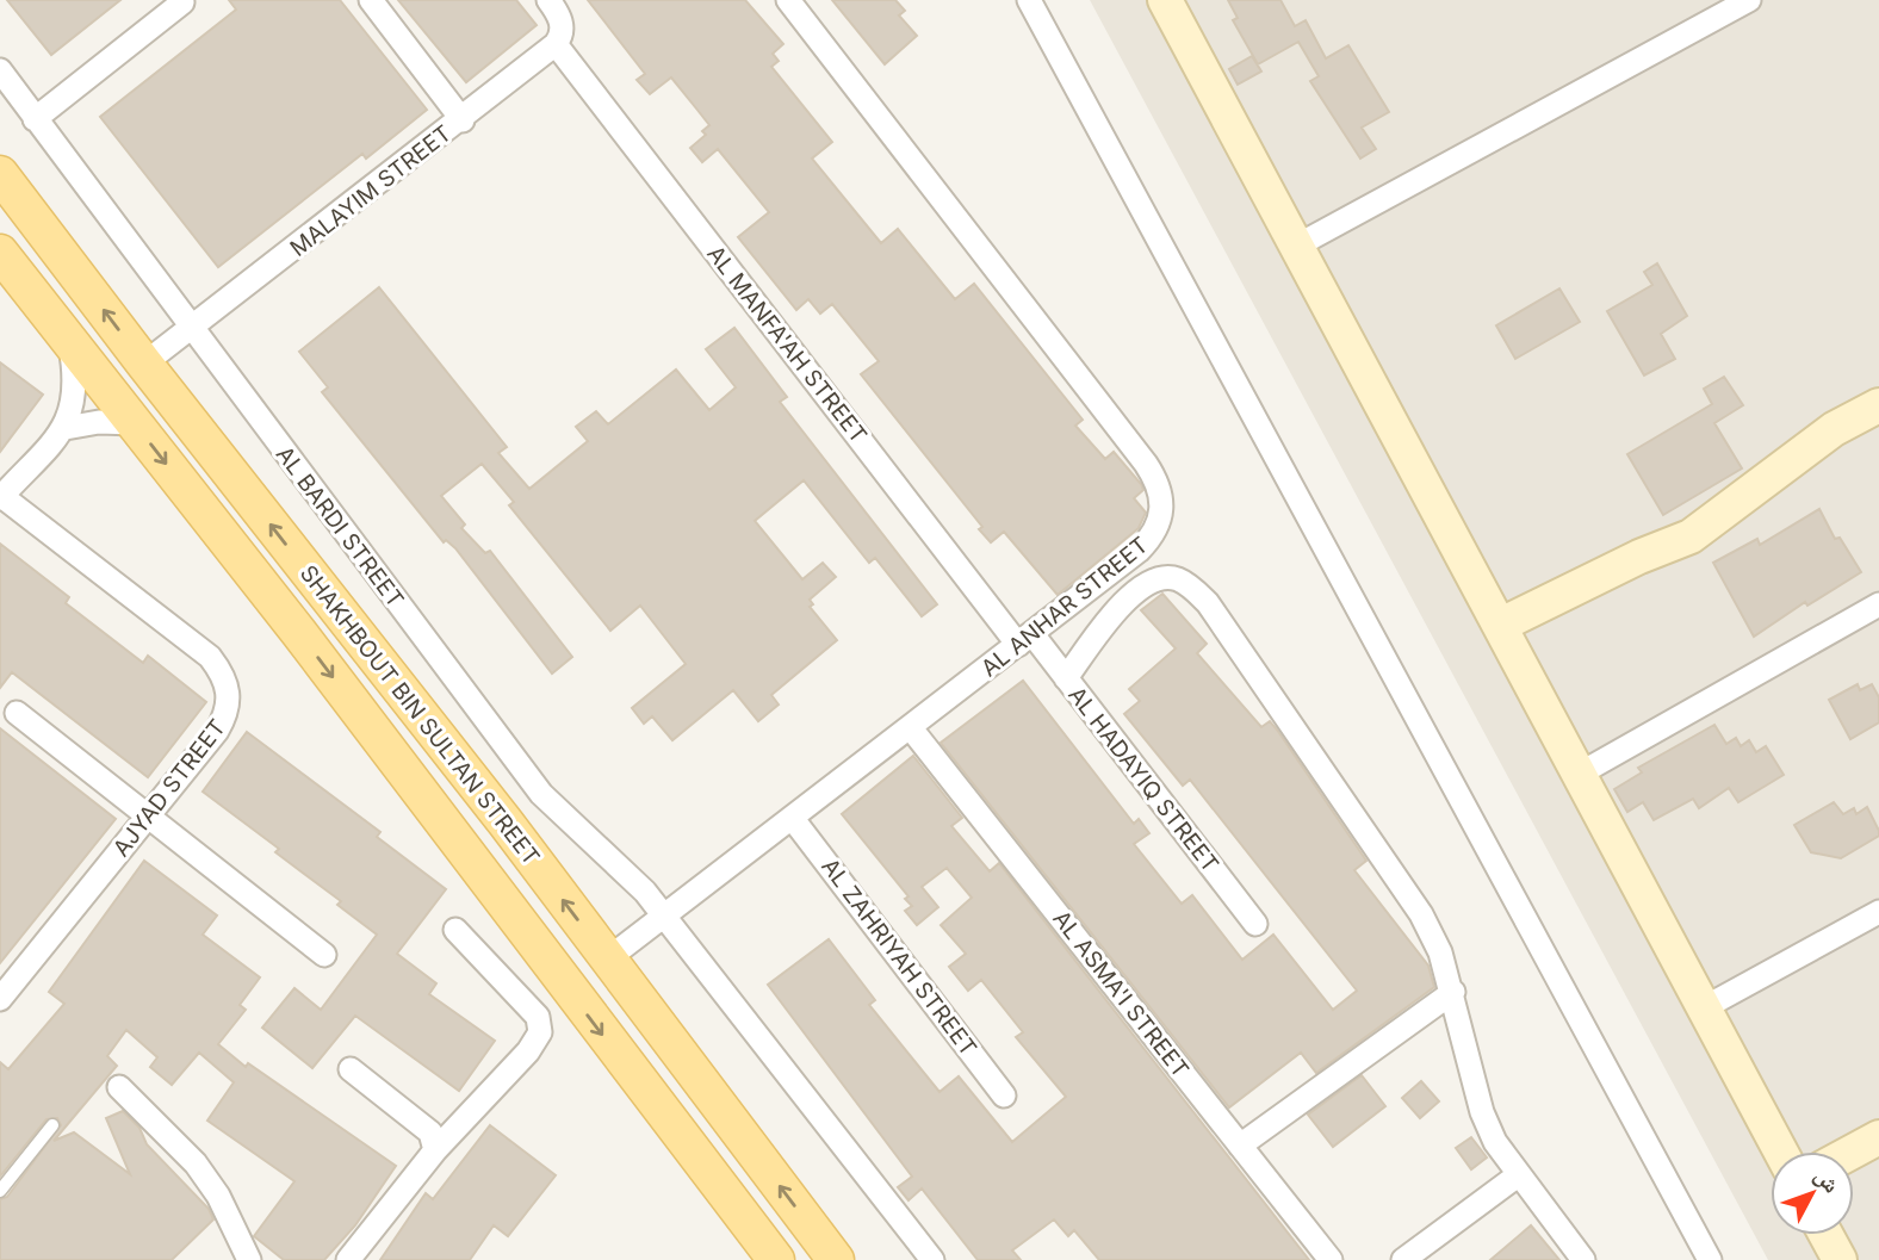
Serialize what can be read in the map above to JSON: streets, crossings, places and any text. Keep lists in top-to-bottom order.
{
  "streets": {
    "main road": ["SHAKHBOUT BIN SULTAN STREET"],
    "street": [
      "MALAYIM STREET",
      "AL MANFA'AH STREET",
      "AL BARDI STREET",
      "AL ANHAR STREET",
      "AL HADAYIQ STREET",
      "AJYAD STREET",
      "AL ZAHRIYAH STREET",
      "AL ASMA'I STREET"
    ]
  },
  "crossings": [
    ["MALAYIM STREET", "AL MANFA'AH STREET"],
    ["MALAYIM STREET", "AL BARDI STREET"],
    ["MALAYIM STREET", "SHAKHBOUT BIN SULTAN STREET"],
    ["AL MANFA'AH STREET", "AL ANHAR STREET"],
    ["AL MANFA'AH STREET", "AL HADAYIQ STREET"],
    ["AL BARDI STREET", "AL ANHAR STREET"],
    ["AL ANHAR STREET", "SHAKHBOUT BIN SULTAN STREET"],
    ["AL ANHAR STREET", "AL HADAYIQ STREET"],
    ["AL ANHAR STREET", "AL ZAHRIYAH STREET"],
    ["AL ANHAR STREET", "AL ASMA'I STREET"]
  ],
  "north": "top right"
}
